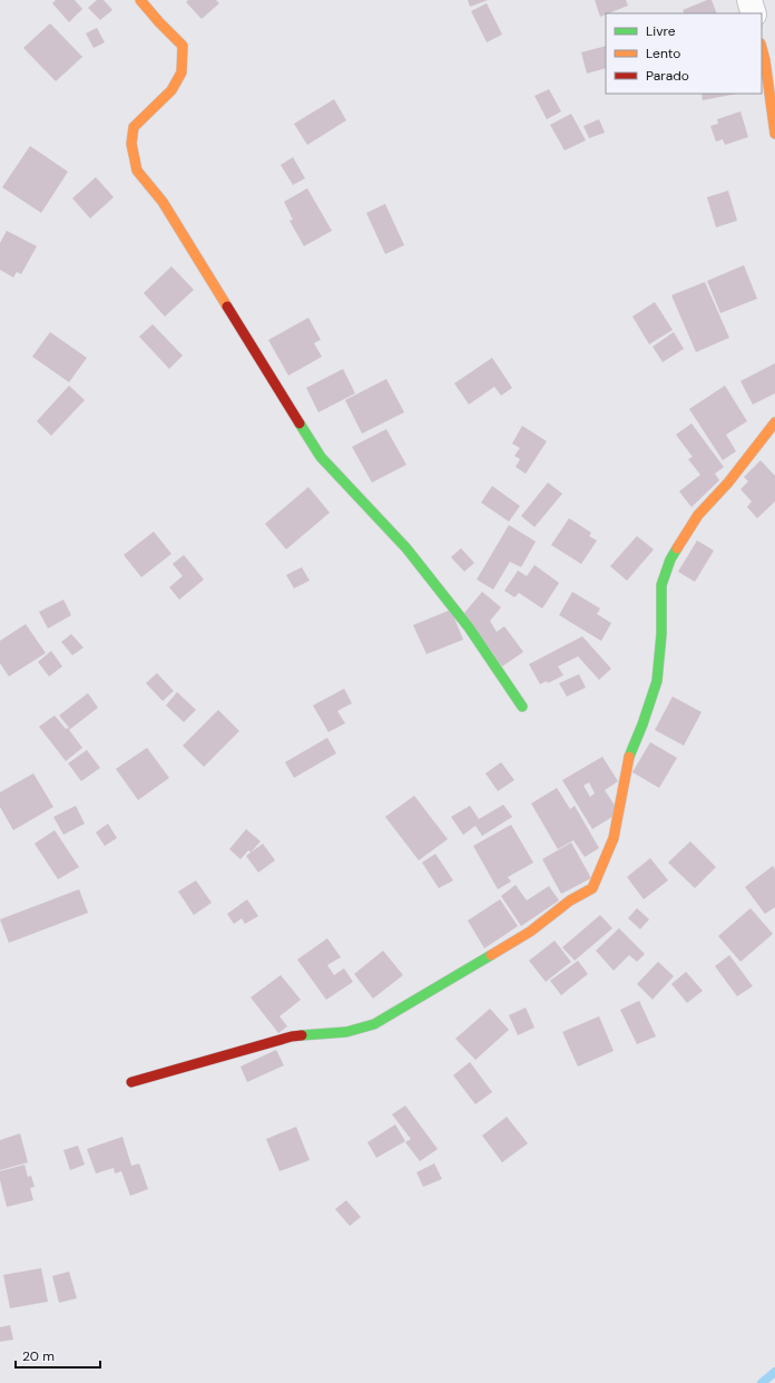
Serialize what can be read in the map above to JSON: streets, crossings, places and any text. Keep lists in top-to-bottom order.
{
  "legend": ["Livre", "Lento", "Parado"],
  "scale_bar": "20 m"
}
